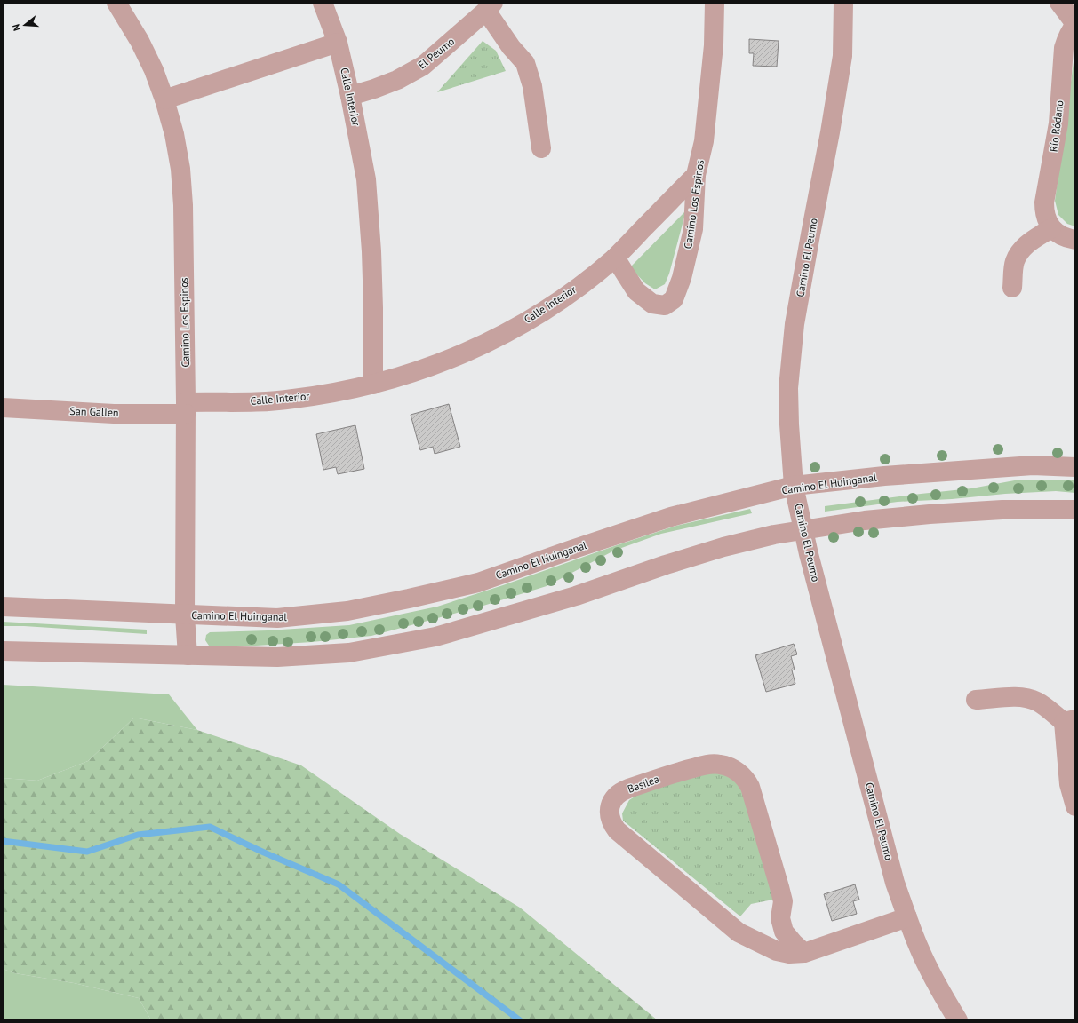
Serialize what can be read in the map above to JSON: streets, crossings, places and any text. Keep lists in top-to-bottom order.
{
  "streets": {
    "street": [
      "El Peumo",
      "Calle Interior",
      "Río Ródano",
      "Camino Los Espinos",
      "Camino El Peumo",
      "San Gallen",
      "Camino El Huinganal",
      "Basilea"
    ]
  },
  "crossings": [
    ["El Peumo", "Calle Interior"],
    ["Calle Interior", "Camino Los Espinos"],
    ["Calle Interior", "San Gallen"],
    ["Camino Los Espinos", "San Gallen"],
    ["Camino Los Espinos", "Camino El Huinganal"],
    ["Camino El Peumo", "Camino El Huinganal"],
    ["Camino El Peumo", "Basilea"]
  ],
  "north": "left"
}
